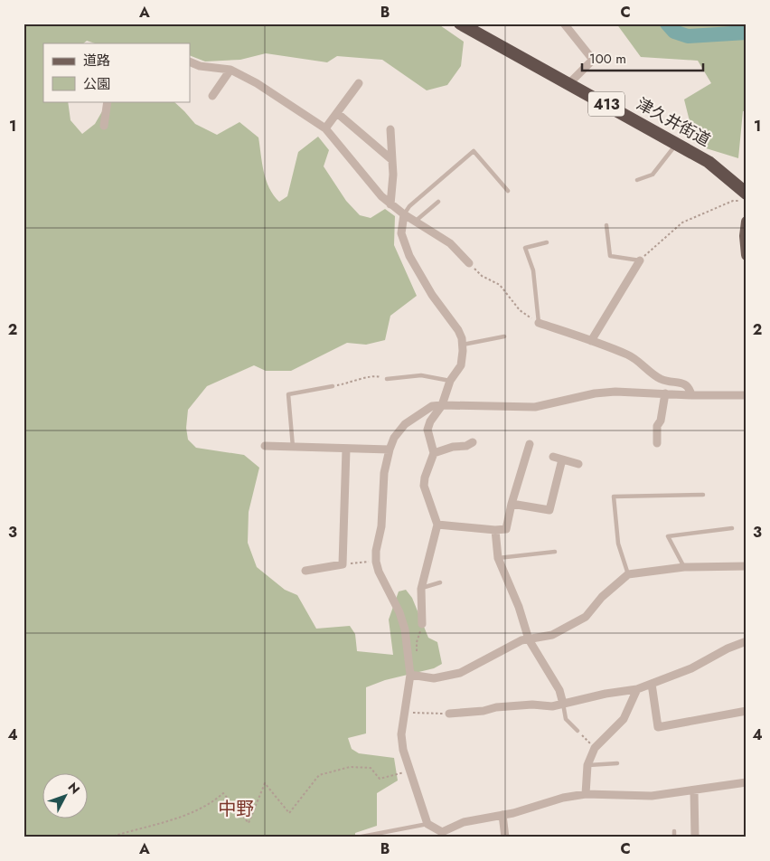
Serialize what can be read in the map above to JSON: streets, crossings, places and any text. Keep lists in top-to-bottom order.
{
  "streets": {
    "highway": ["413", "津久井街道"]
  },
  "districts": ["中野"],
  "legend": ["道路", "公園"],
  "scale_bar": "100 m",
  "north": "top right",
  "grid": {
    "columns": ["A", "B", "C"],
    "rows": [
      "1",
      "2",
      "3",
      "4"
    ]
  }
}
